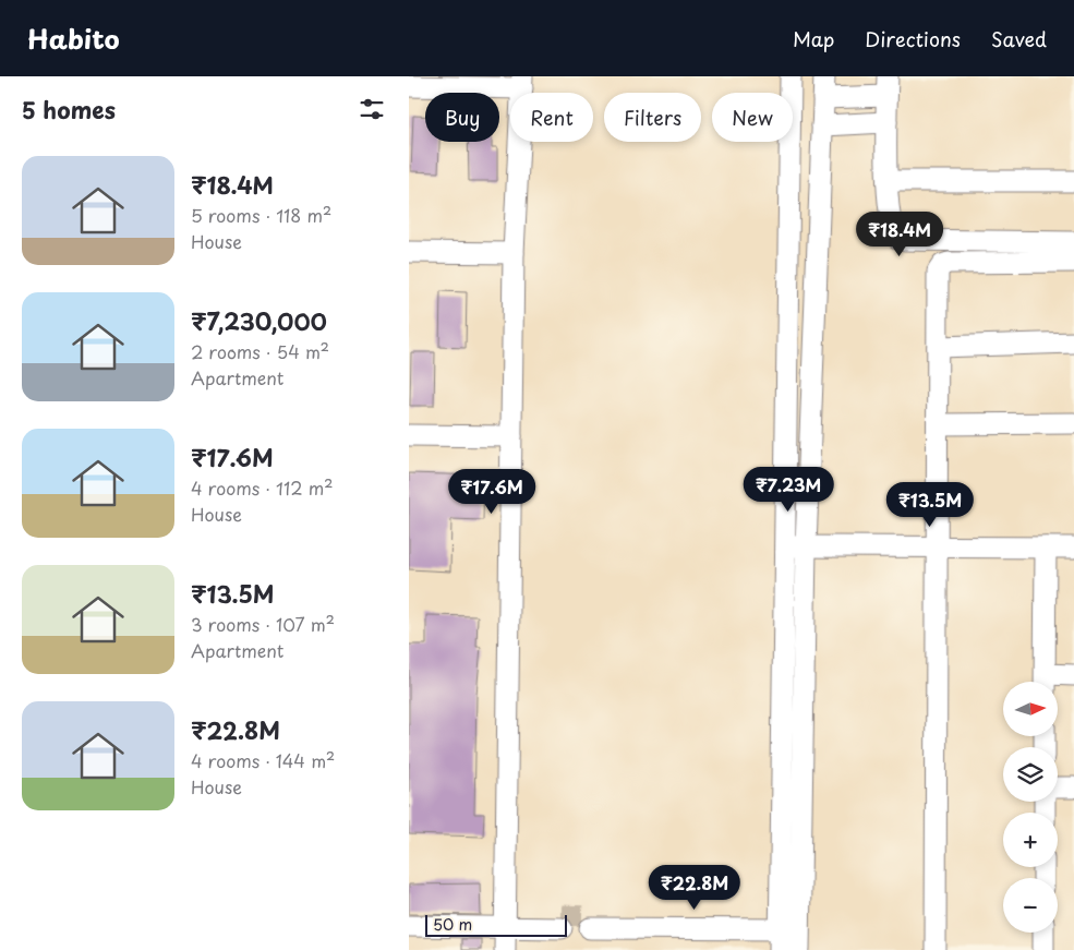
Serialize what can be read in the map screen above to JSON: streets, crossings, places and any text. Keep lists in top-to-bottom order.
{
  "scale_bar": "50 m",
  "north": "right",
  "page": {
    "header": "Habito",
    "nav": ["Map", "Directions", "Saved"],
    "heading": "5 homes",
    "chip": [
      "Buy",
      "Rent",
      "Filters",
      "New"
    ],
    "list": [
      {
        "name": "₹18.4M",
        "note": "5 rooms · 118 m² · House"
      },
      {
        "name": "₹7,230,000",
        "note": "2 rooms · 54 m² · Apartment"
      },
      {
        "name": "₹17.6M",
        "note": "4 rooms · 112 m² · House"
      },
      {
        "name": "₹13.5M",
        "note": "3 rooms · 107 m² · Apartment"
      },
      {
        "name": "₹22.8M",
        "note": "4 rooms · 144 m² · House"
      }
    ],
    "price": [
      "₹18.4M",
      "₹7.23M",
      "₹17.6M",
      "₹13.5M",
      "₹22.8M"
    ],
    "map_buttons": ["+", "−"],
    "scale": "50 m"
  }
}
